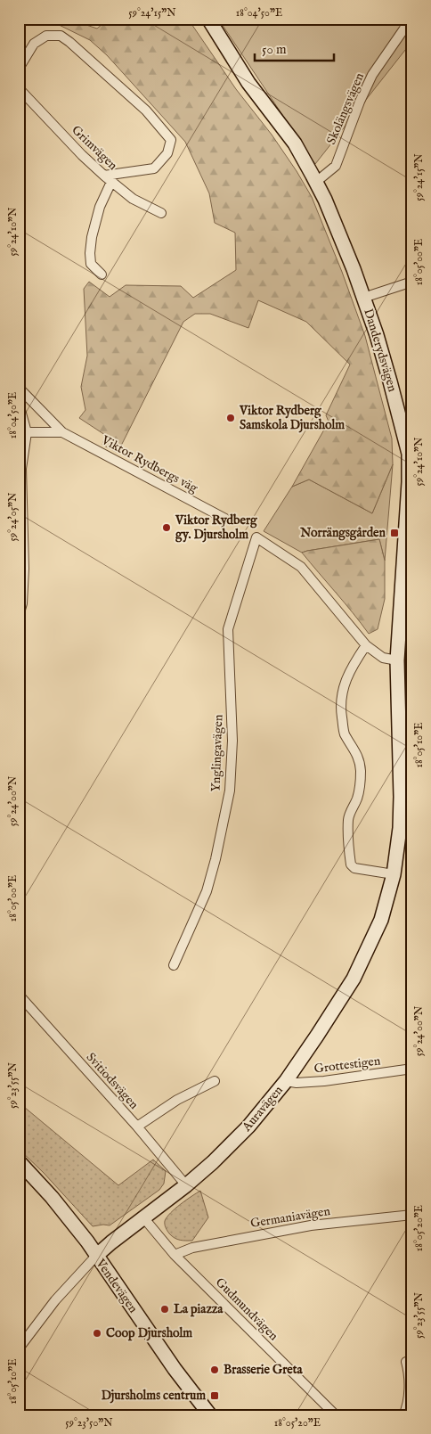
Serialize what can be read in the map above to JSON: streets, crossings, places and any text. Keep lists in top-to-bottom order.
{
  "streets": {
    "street": [
      "Skolängsvägen",
      "Grimvägen",
      "Danderydsvägen",
      "Viktor Rydbergs väg",
      "Ynglingavägen",
      "Grottestigen",
      "Svitiodsvägen",
      "Auravägen",
      "Germaniavägen",
      "Vendevägen",
      "Gudmundvägen"
    ]
  },
  "crossings": [
    ["Skolängsvägen", "Danderydsvägen"],
    ["Danderydsvägen", "Auravägen"],
    ["Grottestigen", "Auravägen"],
    ["Svitiodsvägen", "Auravägen"],
    ["Auravägen", "Vendevägen"],
    ["Auravägen", "Gudmundvägen"],
    ["Germaniavägen", "Gudmundvägen"]
  ],
  "places": {
    "other": [
      "Viktor Rydberg Samskola Djursholm",
      "Viktor Rydberg gy. Djursholm",
      "La piazza",
      "Coop Djursholm",
      "Brasserie Greta"
    ],
    "transit": ["Norrängsgården", "Djursholms centrum"]
  },
  "scale_bar": "50 m",
  "coordinates": [
    "59°24'15\"N",
    "18°04'50\"E",
    "59°24'10\"N",
    "18°05'00\"E",
    "59°24'05\"N",
    "18°05'10\"E",
    "59°24'00\"N",
    "59°23'55\"N",
    "18°05'20\"E",
    "59°23'50\"N"
  ]
}
